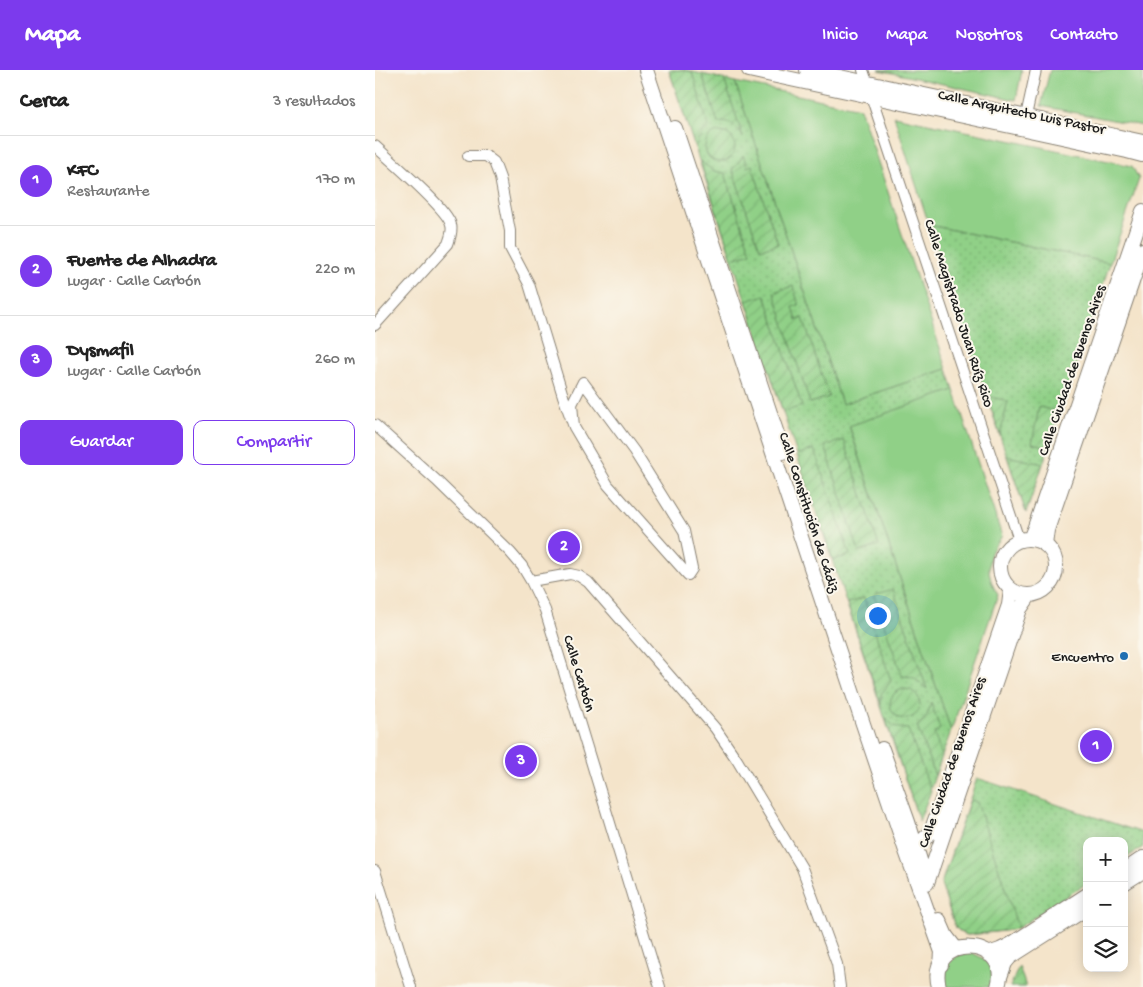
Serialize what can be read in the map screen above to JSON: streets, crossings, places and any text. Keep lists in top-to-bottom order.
{
  "streets": {
    "street": [
      "Calle Arquitecto Luis Pastor",
      "Calle Magistrado Juan Ruíz Rico",
      "Calle Ciudad de Buenos Aires",
      "Calle Constitución de Cádiz",
      "Calle Carbón"
    ]
  },
  "crossings": [
    ["Calle Arquitecto Luis Pastor", "Calle Magistrado Juan Ruíz Rico"],
    ["Calle Magistrado Juan Ruíz Rico", "Calle Ciudad de Buenos Aires"],
    ["Calle Ciudad de Buenos Aires", "Calle Constitución de Cádiz"]
  ],
  "places": ["Encuentro"],
  "page": {
    "header": "Mapa",
    "nav": [
      "Inicio",
      "Mapa",
      "Nosotros",
      "Contacto"
    ],
    "heading": ["Cerca", "3 resultados"],
    "list": [
      {
        "mark": "1",
        "name": "KFC",
        "note": "Restaurante",
        "value": "170 m"
      },
      {
        "mark": "2",
        "name": "Fuente de Alhadra",
        "note": "Lugar · Calle Carbón",
        "value": "220 m"
      },
      {
        "mark": "3",
        "name": "Dysmafil",
        "note": "Lugar · Calle Carbón",
        "value": "260 m"
      }
    ],
    "buttons": ["Guardar", "Compartir"],
    "pins": ["2", "1", "3"],
    "map_buttons": ["+", "−"]
  }
}
